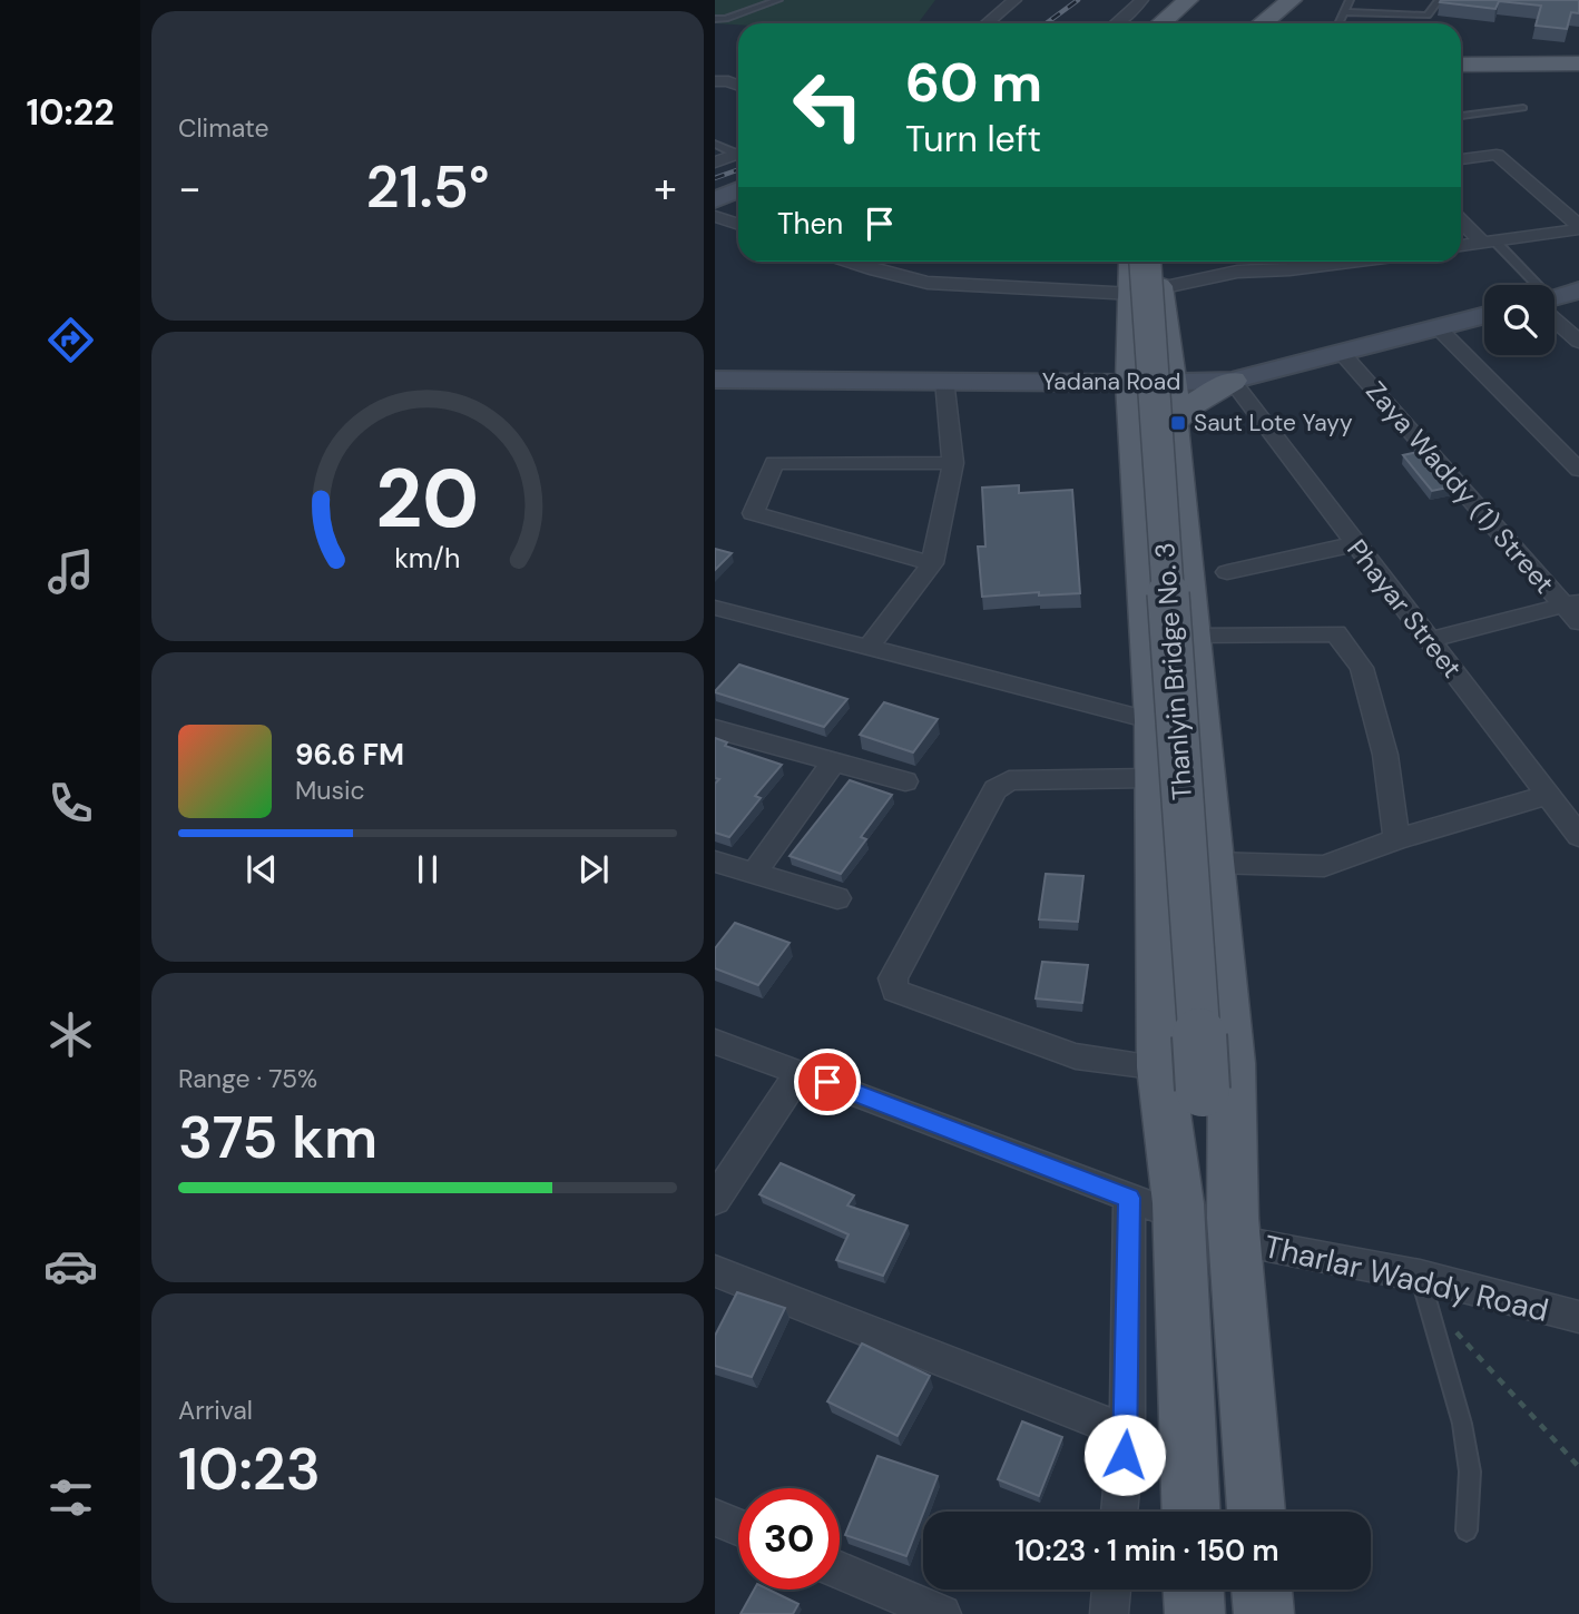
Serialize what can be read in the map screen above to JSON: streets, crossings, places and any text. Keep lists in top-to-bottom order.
{
  "streets": {
    "main road": ["Yadana Road", "Thanlyin Bridge No. 3"],
    "street": ["Zaya Waddy (1) Street", "Phayar Street", "Tharlar Waddy Road"]
  },
  "crossings": [
    ["Yadana Road", "Zaya Waddy (1) Street"],
    ["Yadana Road", "Phayar Street"]
  ],
  "places": {
    "transit": ["Saut Lote Yayy"]
  },
  "page": {
    "tabs": "10:22",
    "tile": [
      "Climate",
      ["Range · 75%", "375 km"],
      ["Arrival", "10:23"]
    ],
    "turn": ["60 m", "Turn left"],
    "heat": ["−", "21.5°", "+"],
    "then": "Then",
    "song": ["96.6 FM", "Music"],
    "limit": "30",
    "trip": "10:23 · 1 min · 150 m",
    "gauge": ["20", "km/h"]
  }
}
